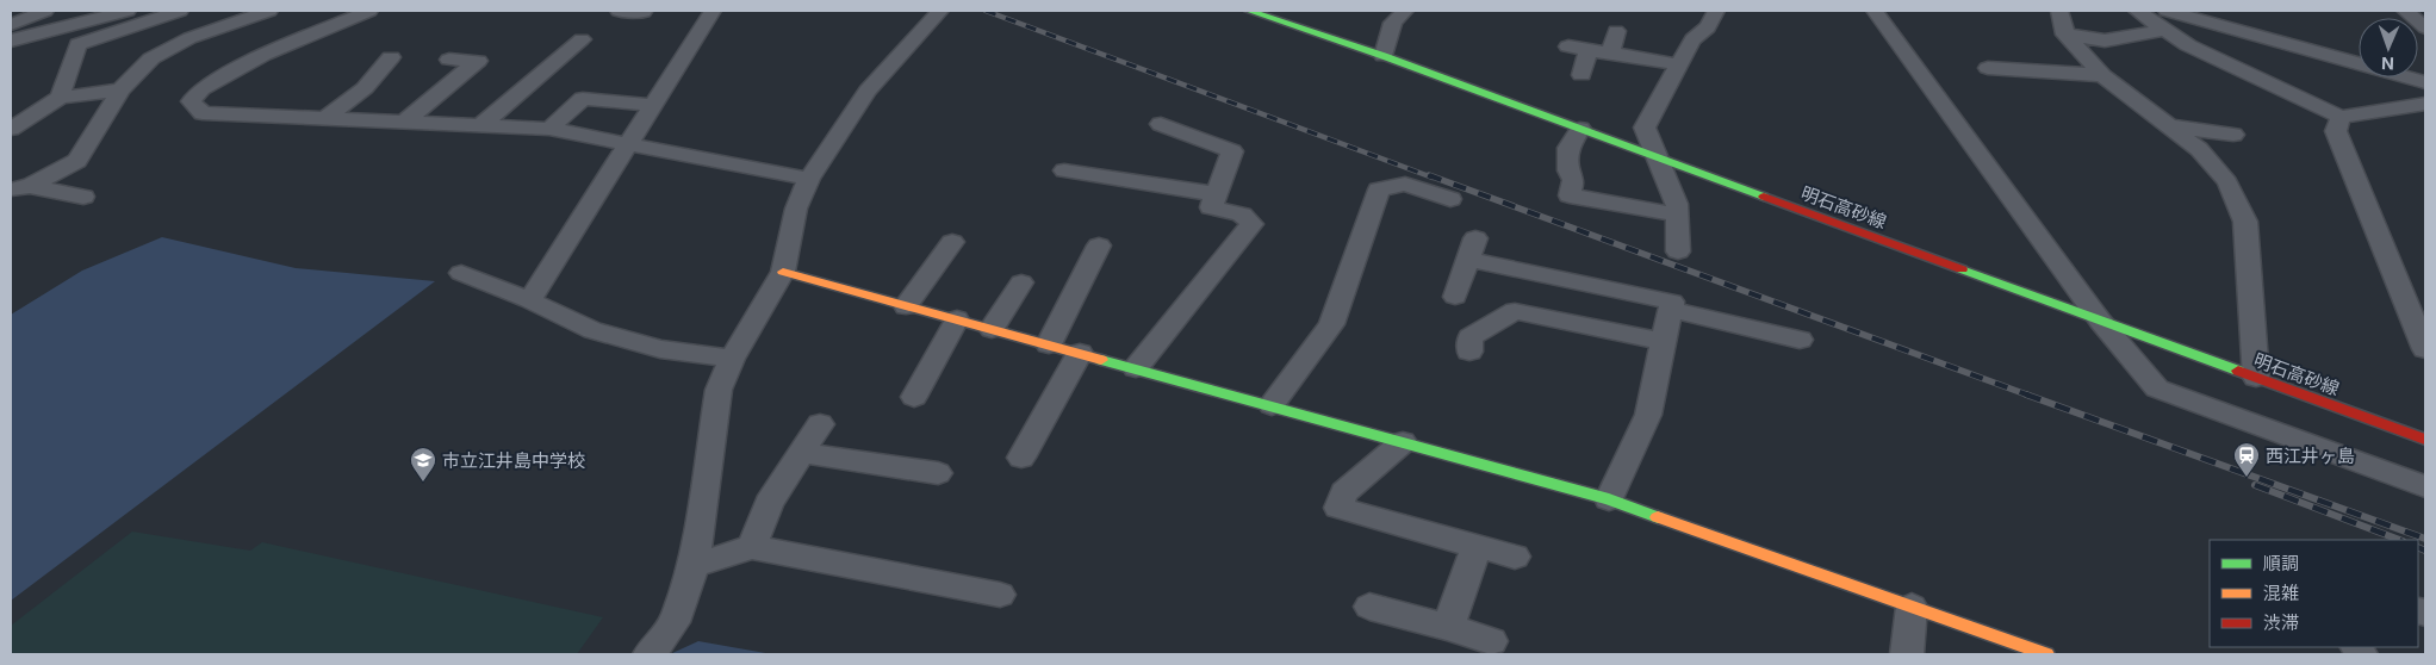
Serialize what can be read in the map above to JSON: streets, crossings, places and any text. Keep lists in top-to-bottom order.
{
  "streets": {
    "main road": ["明石高砂線"]
  },
  "places": {
    "station": ["西江井ヶ島"],
    "school or university": ["市立江井島中学校"]
  },
  "legend": ["順調", "混雑", "渋滞"],
  "north": "bottom"
}
